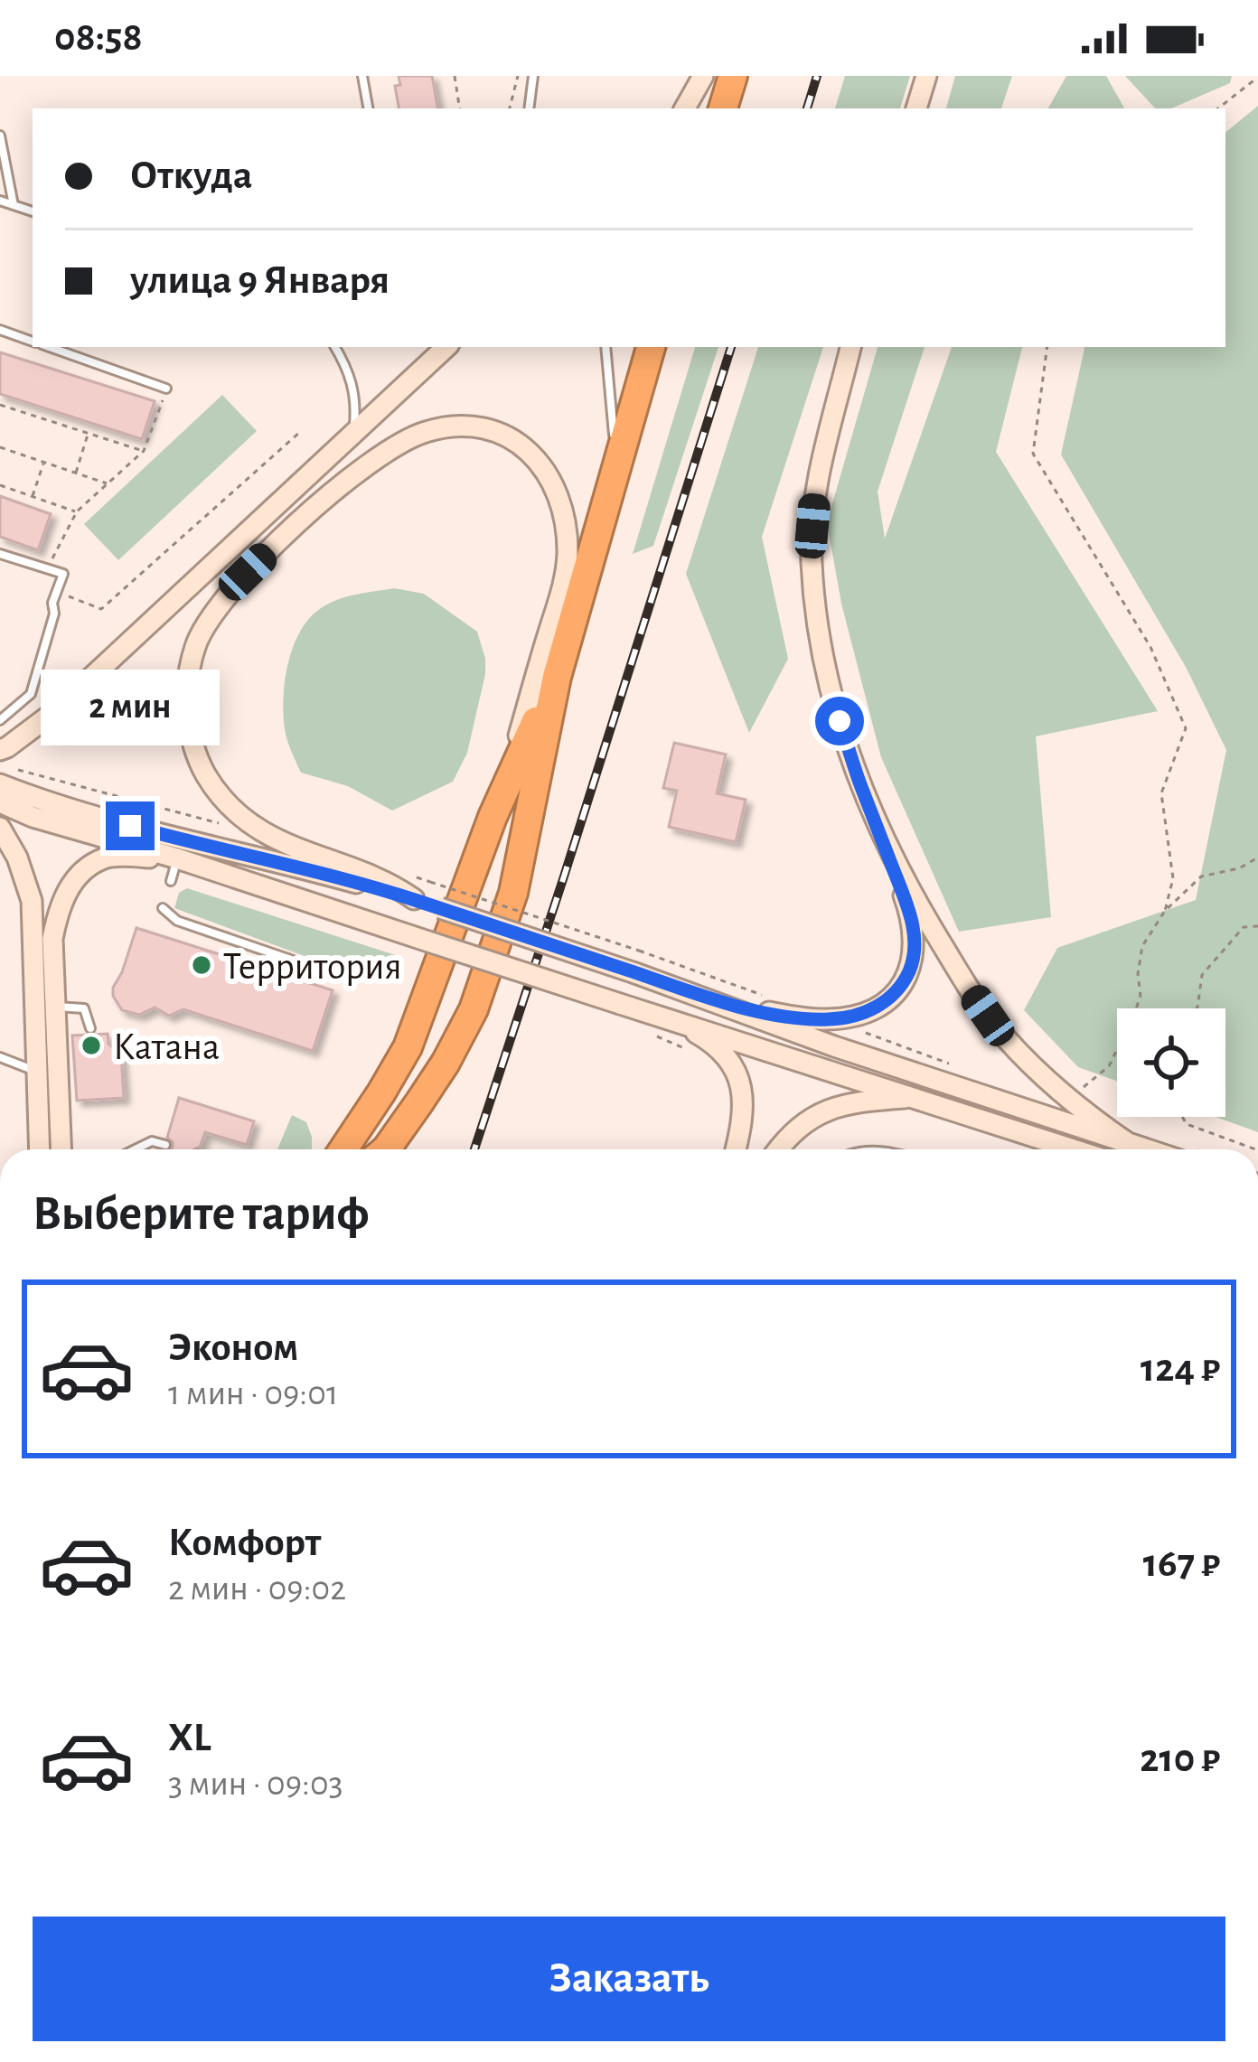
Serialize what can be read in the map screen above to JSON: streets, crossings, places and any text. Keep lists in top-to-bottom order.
{
  "places": ["Территория", "Катана"],
  "page": {
    "status": "08:58",
    "banner": ["Откуда", "улица 9 Января"],
    "bubble": "2 мин",
    "heading": "Выберите тариф",
    "list": [
      {
        "name": "Эконом",
        "note": "1 мин · 09:01",
        "value": "124 ₽"
      },
      {
        "name": "Комфорт",
        "note": "2 мин · 09:02",
        "value": "167 ₽"
      },
      {
        "name": "XL",
        "note": "3 мин · 09:03",
        "value": "210 ₽"
      }
    ],
    "buttons": "Заказать"
  }
}
